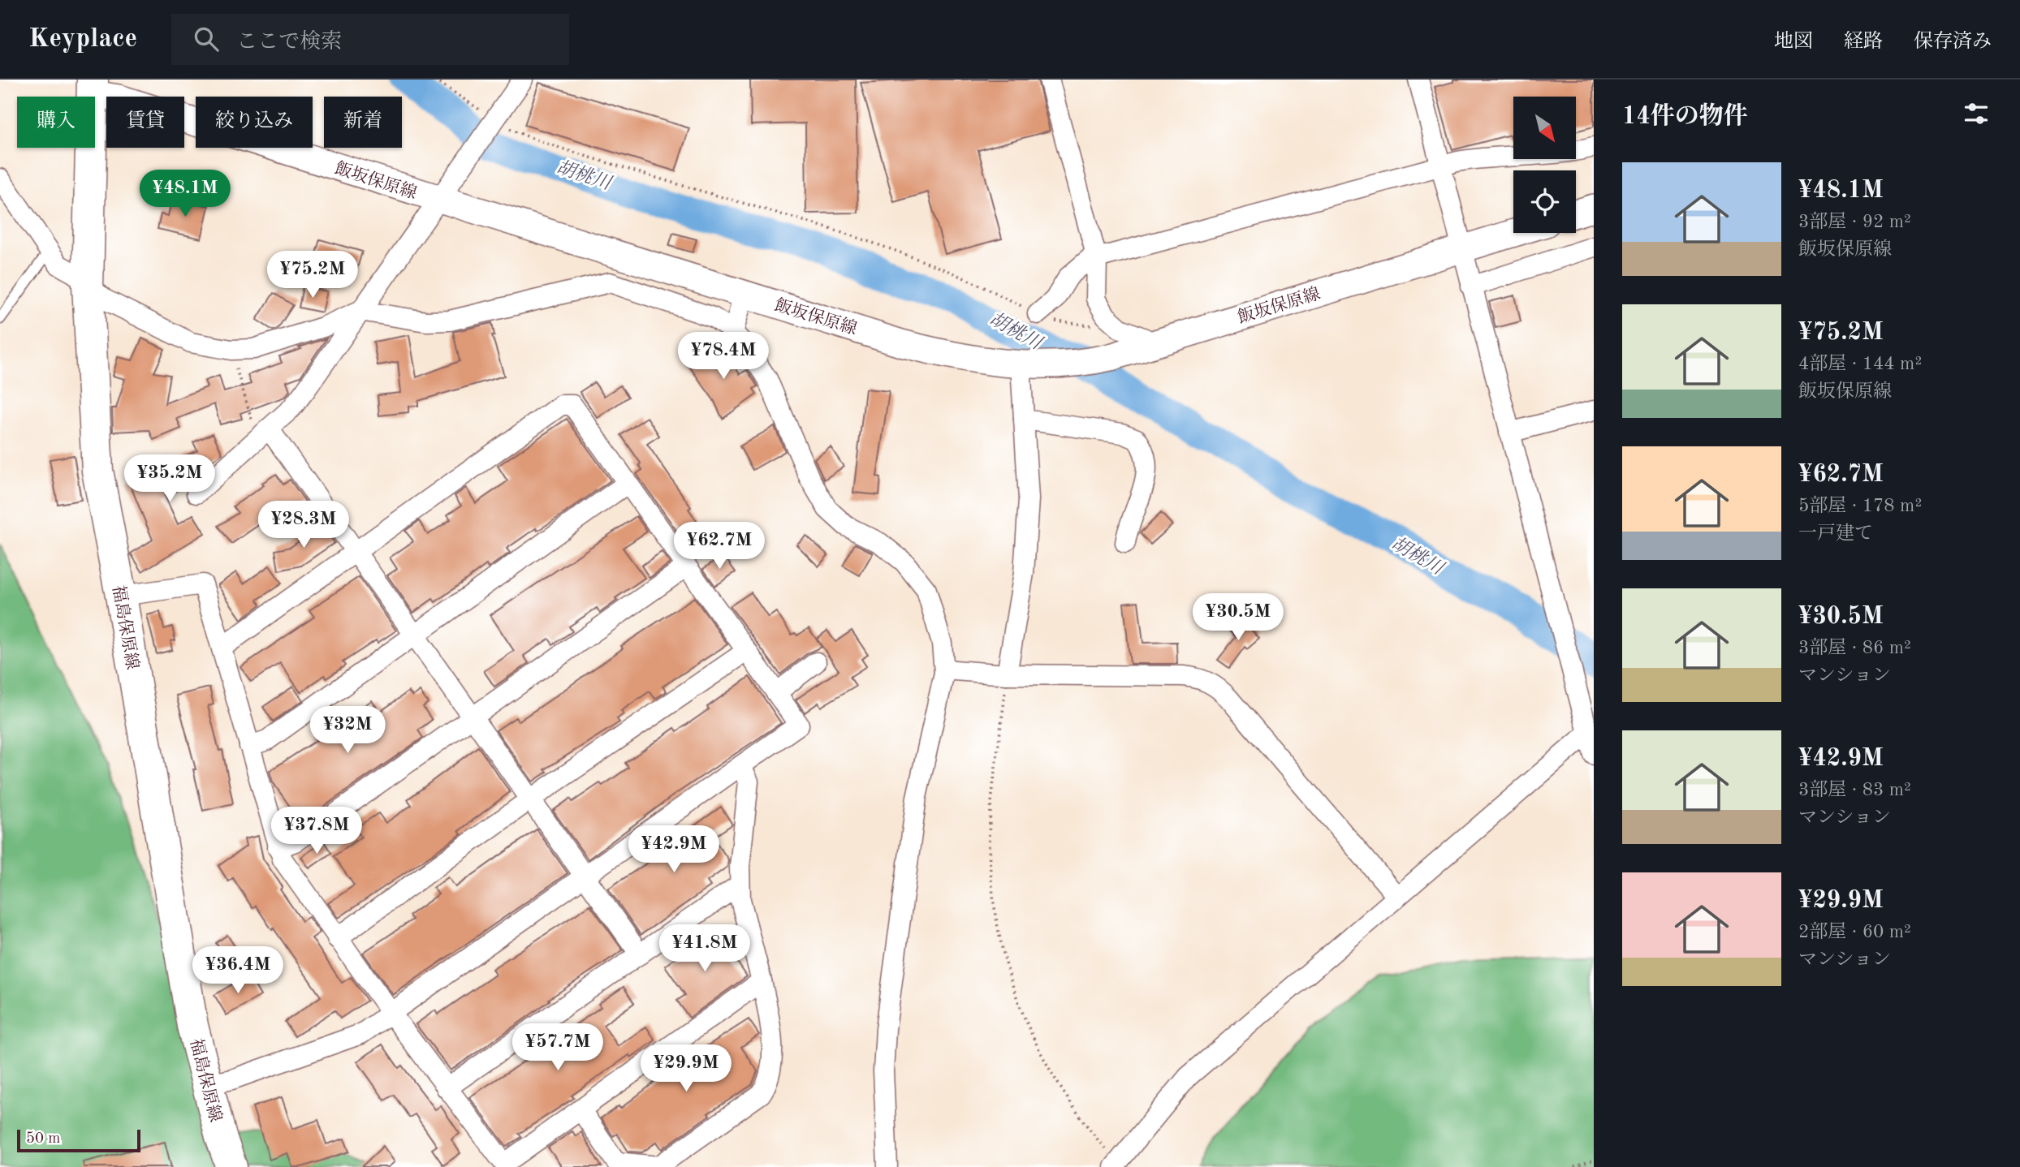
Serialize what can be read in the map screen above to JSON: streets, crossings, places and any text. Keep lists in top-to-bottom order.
{
  "streets": {
    "main road": ["飯坂保原線", "福島保原線"]
  },
  "crossings": [
    ["飯坂保原線", "福島保原線"]
  ],
  "water": ["胡桃川"],
  "scale_bar": "50 m",
  "north": "bottom right",
  "page": {
    "header": "Keyplace",
    "search": "ここで検索",
    "nav": ["地図", "経路", "保存済み"],
    "heading": "14件の物件",
    "chip": [
      "購入",
      "賃貸",
      "絞り込み",
      "新着"
    ],
    "list": [
      {
        "name": "¥48.1M",
        "note": "3部屋 · 92 m² · 飯坂保原線"
      },
      {
        "name": "¥75.2M",
        "note": "4部屋 · 144 m² · 飯坂保原線"
      },
      {
        "name": "¥62.7M",
        "note": "5部屋 · 178 m² · 一戸建て"
      },
      {
        "name": "¥30.5M",
        "note": "3部屋 · 86 m² · マンション"
      },
      {
        "name": "¥42.9M",
        "note": "3部屋 · 83 m² · マンション"
      },
      {
        "name": "¥29.9M",
        "note": "2部屋 · 60 m² · マンション"
      }
    ],
    "price": [
      "¥48.1M",
      "¥75.2M",
      "¥78.4M",
      "¥35.2M",
      "¥28.3M",
      "¥62.7M",
      "¥30.5M",
      "¥32M",
      "¥37.8M",
      "¥42.9M",
      "¥41.8M",
      "¥36.4M",
      "¥57.7M",
      "¥29.9M"
    ],
    "scale": "50 m"
  }
}
